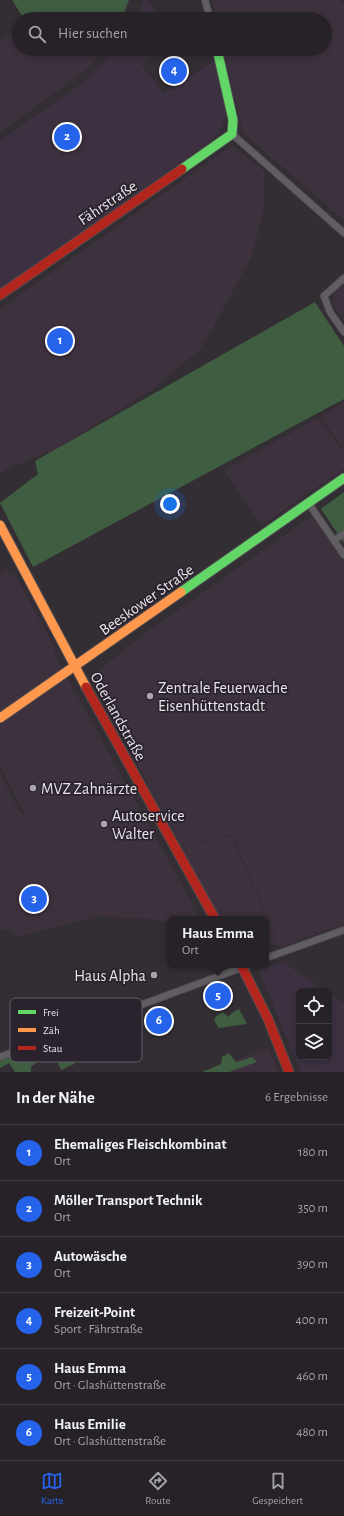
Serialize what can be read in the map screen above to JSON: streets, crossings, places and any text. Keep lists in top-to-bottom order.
{
  "streets": {
    "street": ["Fährstraße", "Beeskower Straße", "Oderlandstraße"]
  },
  "crossings": [
    ["Beeskower Straße", "Oderlandstraße"]
  ],
  "places": [
    "Zentrale Feuerwache Eisenhüttenstadt",
    "MVZ Zahnärzte",
    "Autoservice Walter",
    "Haus Alpha"
  ],
  "legend": ["Frei", "Zäh", "Stau"],
  "page": {
    "search": "Hier suchen",
    "pins": [
      "4",
      "2",
      "1",
      "3",
      "5",
      "6"
    ],
    "popup": ["Haus Emma", "Ort"],
    "heading": ["In der Nähe", "6 Ergebnisse"],
    "list": [
      {
        "mark": "1",
        "name": "Ehemaliges Fleischkombinat",
        "note": "Ort",
        "value": "180 m"
      },
      {
        "mark": "2",
        "name": "Möller Transport Technik",
        "note": "Ort",
        "value": "350 m"
      },
      {
        "mark": "3",
        "name": "Autowäsche",
        "note": "Ort",
        "value": "390 m"
      },
      {
        "mark": "4",
        "name": "Freizeit-Point",
        "note": "Sport · Fährstraße",
        "value": "400 m"
      },
      {
        "mark": "5",
        "name": "Haus Emma",
        "note": "Ort · Glashüttenstraße",
        "value": "460 m"
      },
      {
        "mark": "6",
        "name": "Haus Emilie",
        "note": "Ort · Glashüttenstraße",
        "value": "480 m"
      }
    ],
    "nav": ["Karte", "Route", "Gespeichert"]
  }
}
